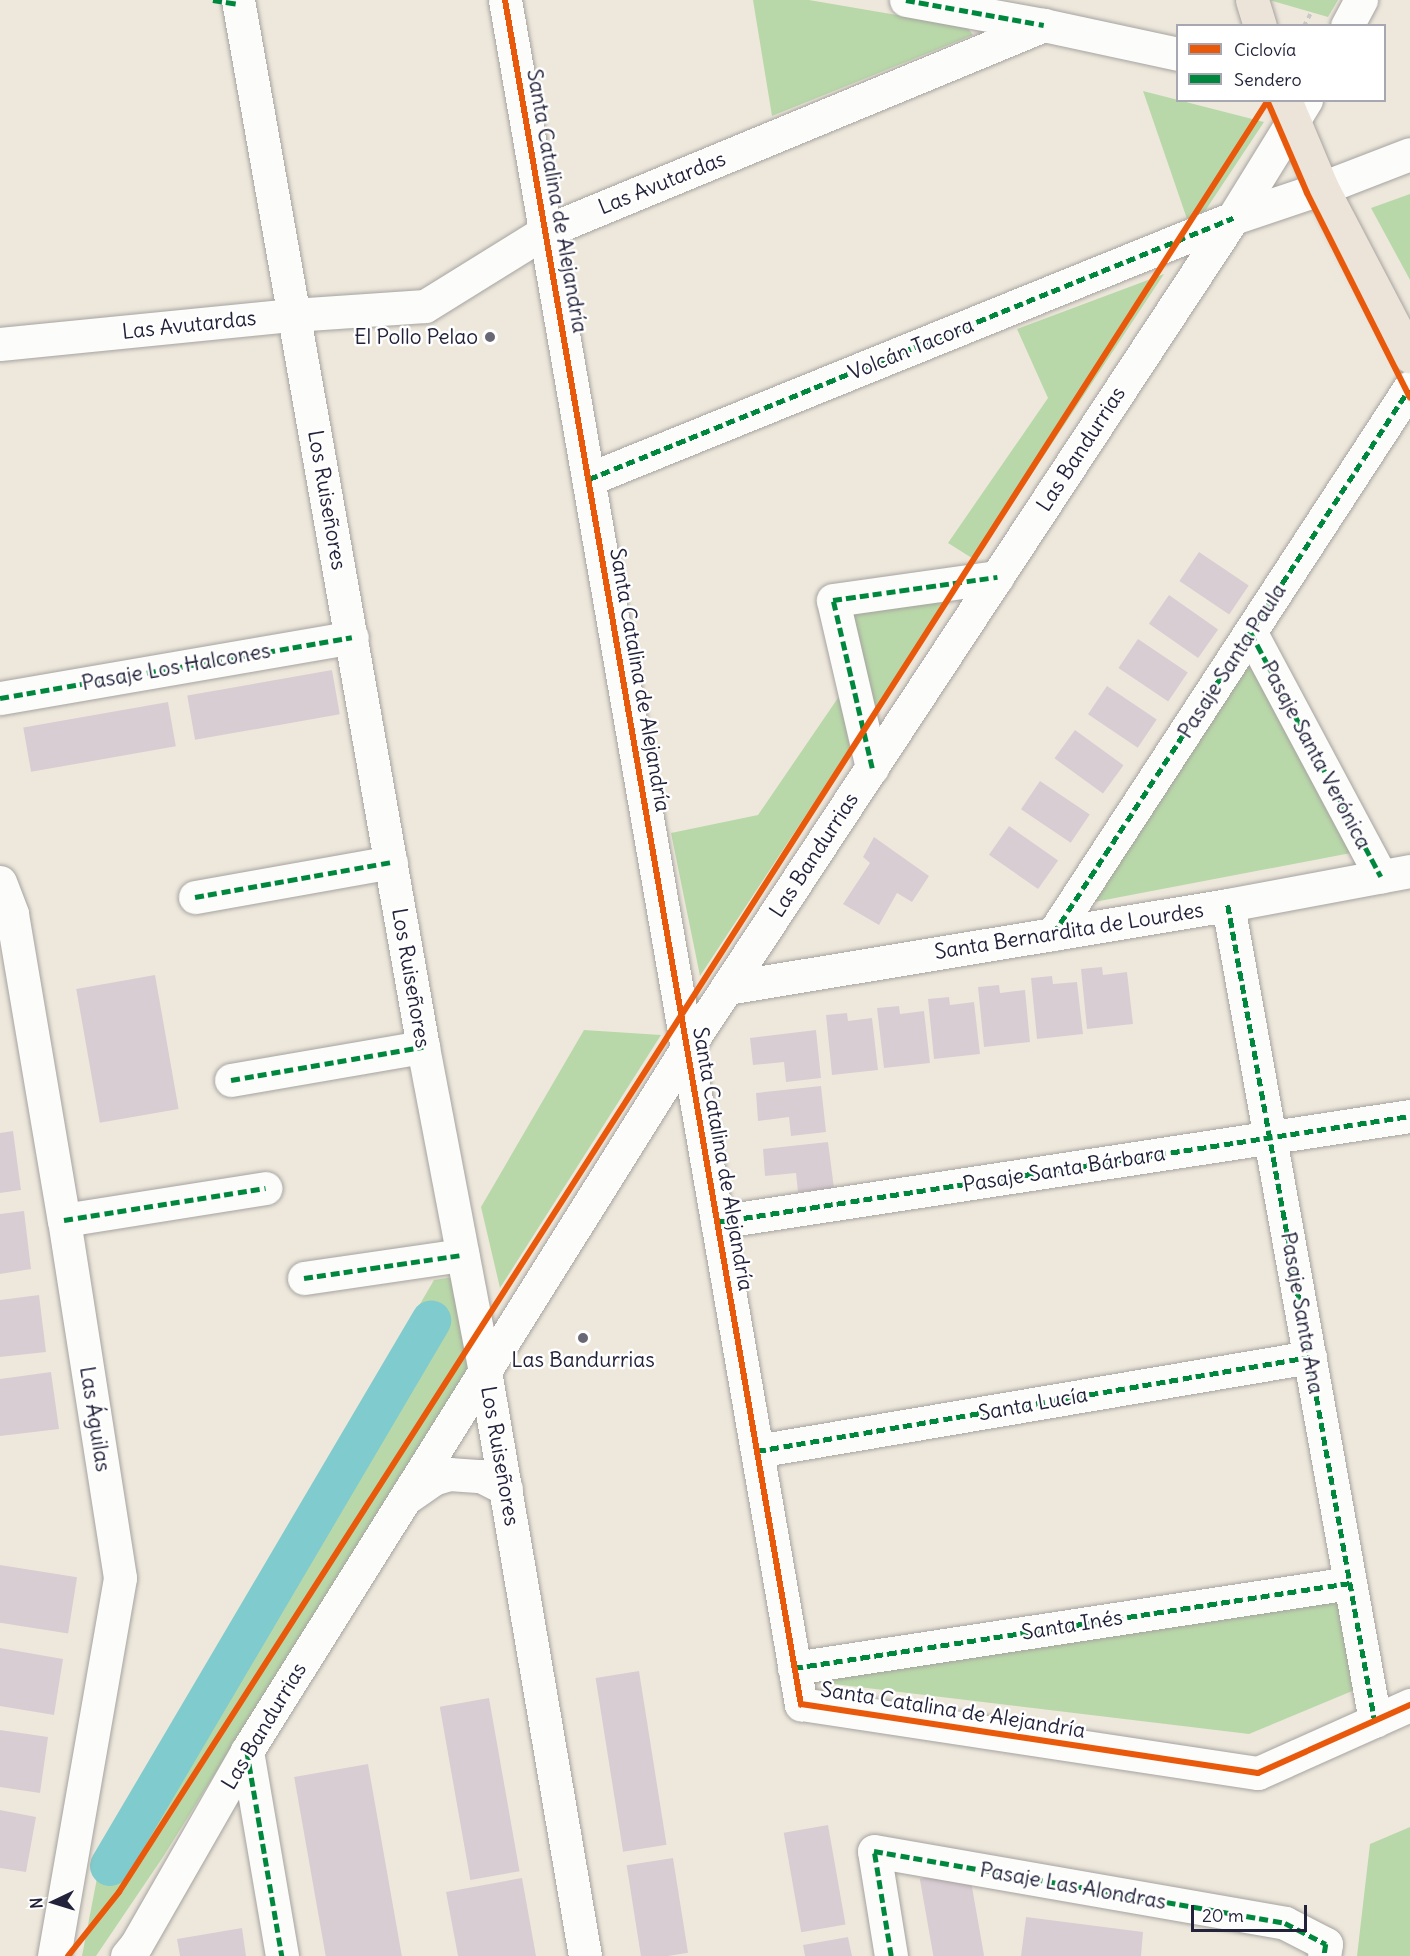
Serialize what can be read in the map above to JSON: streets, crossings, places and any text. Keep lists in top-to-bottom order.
{
  "streets": {
    "street": [
      "Las Avutardas",
      "Santa Catalina de Alejandría",
      "Volcán Tacora",
      "Las Bandurrias",
      "Los Ruiseñores",
      "Pasaje Santa Paula",
      "Pasaje Los Halcones",
      "Pasaje Santa Verónica",
      "Santa Bernardita de Lourdes",
      "Pasaje Santa Bárbara",
      "Pasaje Santa Ana",
      "Santa Lucía",
      "Las Águilas",
      "Santa Inés",
      "Pasaje Las Alondras"
    ]
  },
  "crossings": [
    ["Las Avutardas", "Santa Catalina de Alejandría"],
    ["Las Avutardas", "Los Ruiseñores"],
    ["Santa Catalina de Alejandría", "Volcán Tacora"],
    ["Santa Catalina de Alejandría", "Las Bandurrias"],
    ["Santa Catalina de Alejandría", "Pasaje Santa Bárbara"],
    ["Santa Catalina de Alejandría", "Pasaje Santa Ana"],
    ["Santa Catalina de Alejandría", "Santa Lucía"],
    ["Santa Catalina de Alejandría", "Santa Inés"],
    ["Volcán Tacora", "Las Bandurrias"],
    ["Las Bandurrias", "Los Ruiseñores"],
    ["Las Bandurrias", "Santa Bernardita de Lourdes"],
    ["Los Ruiseñores", "Pasaje Los Halcones"],
    ["Pasaje Santa Paula", "Pasaje Santa Verónica"],
    ["Pasaje Santa Paula", "Santa Bernardita de Lourdes"],
    ["Pasaje Santa Verónica", "Santa Bernardita de Lourdes"],
    ["Santa Bernardita de Lourdes", "Pasaje Santa Ana"],
    ["Pasaje Santa Bárbara", "Pasaje Santa Ana"],
    ["Pasaje Santa Ana", "Santa Lucía"],
    ["Pasaje Santa Ana", "Santa Inés"]
  ],
  "places": ["El Pollo Pelao", "Las Bandurrias"],
  "legend": ["Ciclovía", "Sendero"],
  "scale_bar": "20 m",
  "north": "left"
}
